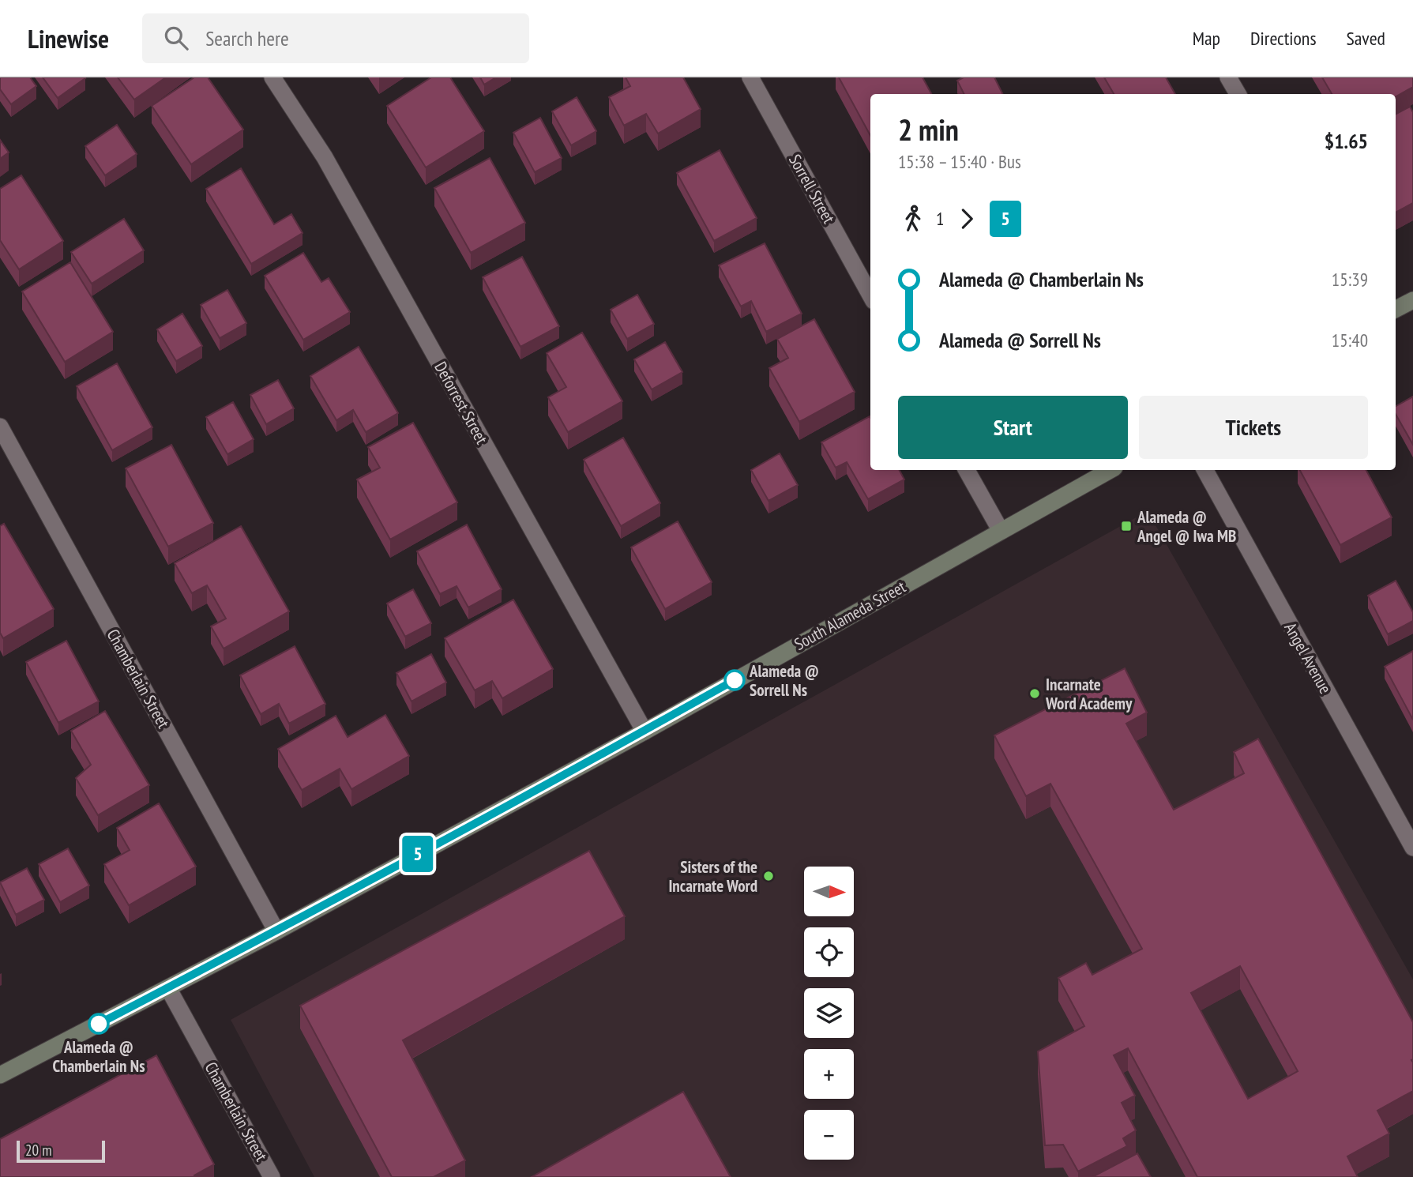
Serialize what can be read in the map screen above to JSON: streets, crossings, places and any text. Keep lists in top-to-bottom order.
{
  "streets": {
    "main road": ["South Alameda Street"],
    "street": [
      "Sorrell Street",
      "Deforrest Street",
      "Angel Avenue",
      "Chamberlain Street"
    ]
  },
  "crossings": [
    ["Deforrest Street", "South Alameda Street"],
    ["South Alameda Street", "Chamberlain Street"]
  ],
  "places": {
    "transit": ["Alameda @ Angel @ Iwa MB"],
    "other": [
      "Alameda @ Sorrell Ns",
      "Incarnate Word Academy",
      "Sisters of the Incarnate Word",
      "Alameda @ Chamberlain Ns"
    ]
  },
  "lines": ["bus line 5"],
  "scale_bar": "20 m",
  "north": "right",
  "page": {
    "header": "Linewise",
    "search": "Search here",
    "nav": ["Map", "Directions", "Saved"],
    "on_map": "5",
    "heading": ["2 min", "15:38 – 15:40 · Bus", "$1.65"],
    "legs": ["1", "5"],
    "list": [
      {
        "name": "Alameda @ Chamberlain Ns",
        "value": "15:39"
      },
      {
        "name": "Alameda @ Sorrell Ns",
        "value": "15:40"
      }
    ],
    "buttons": ["Start", "Tickets"],
    "map_buttons": ["+", "−"],
    "scale": "20 m"
  }
}
